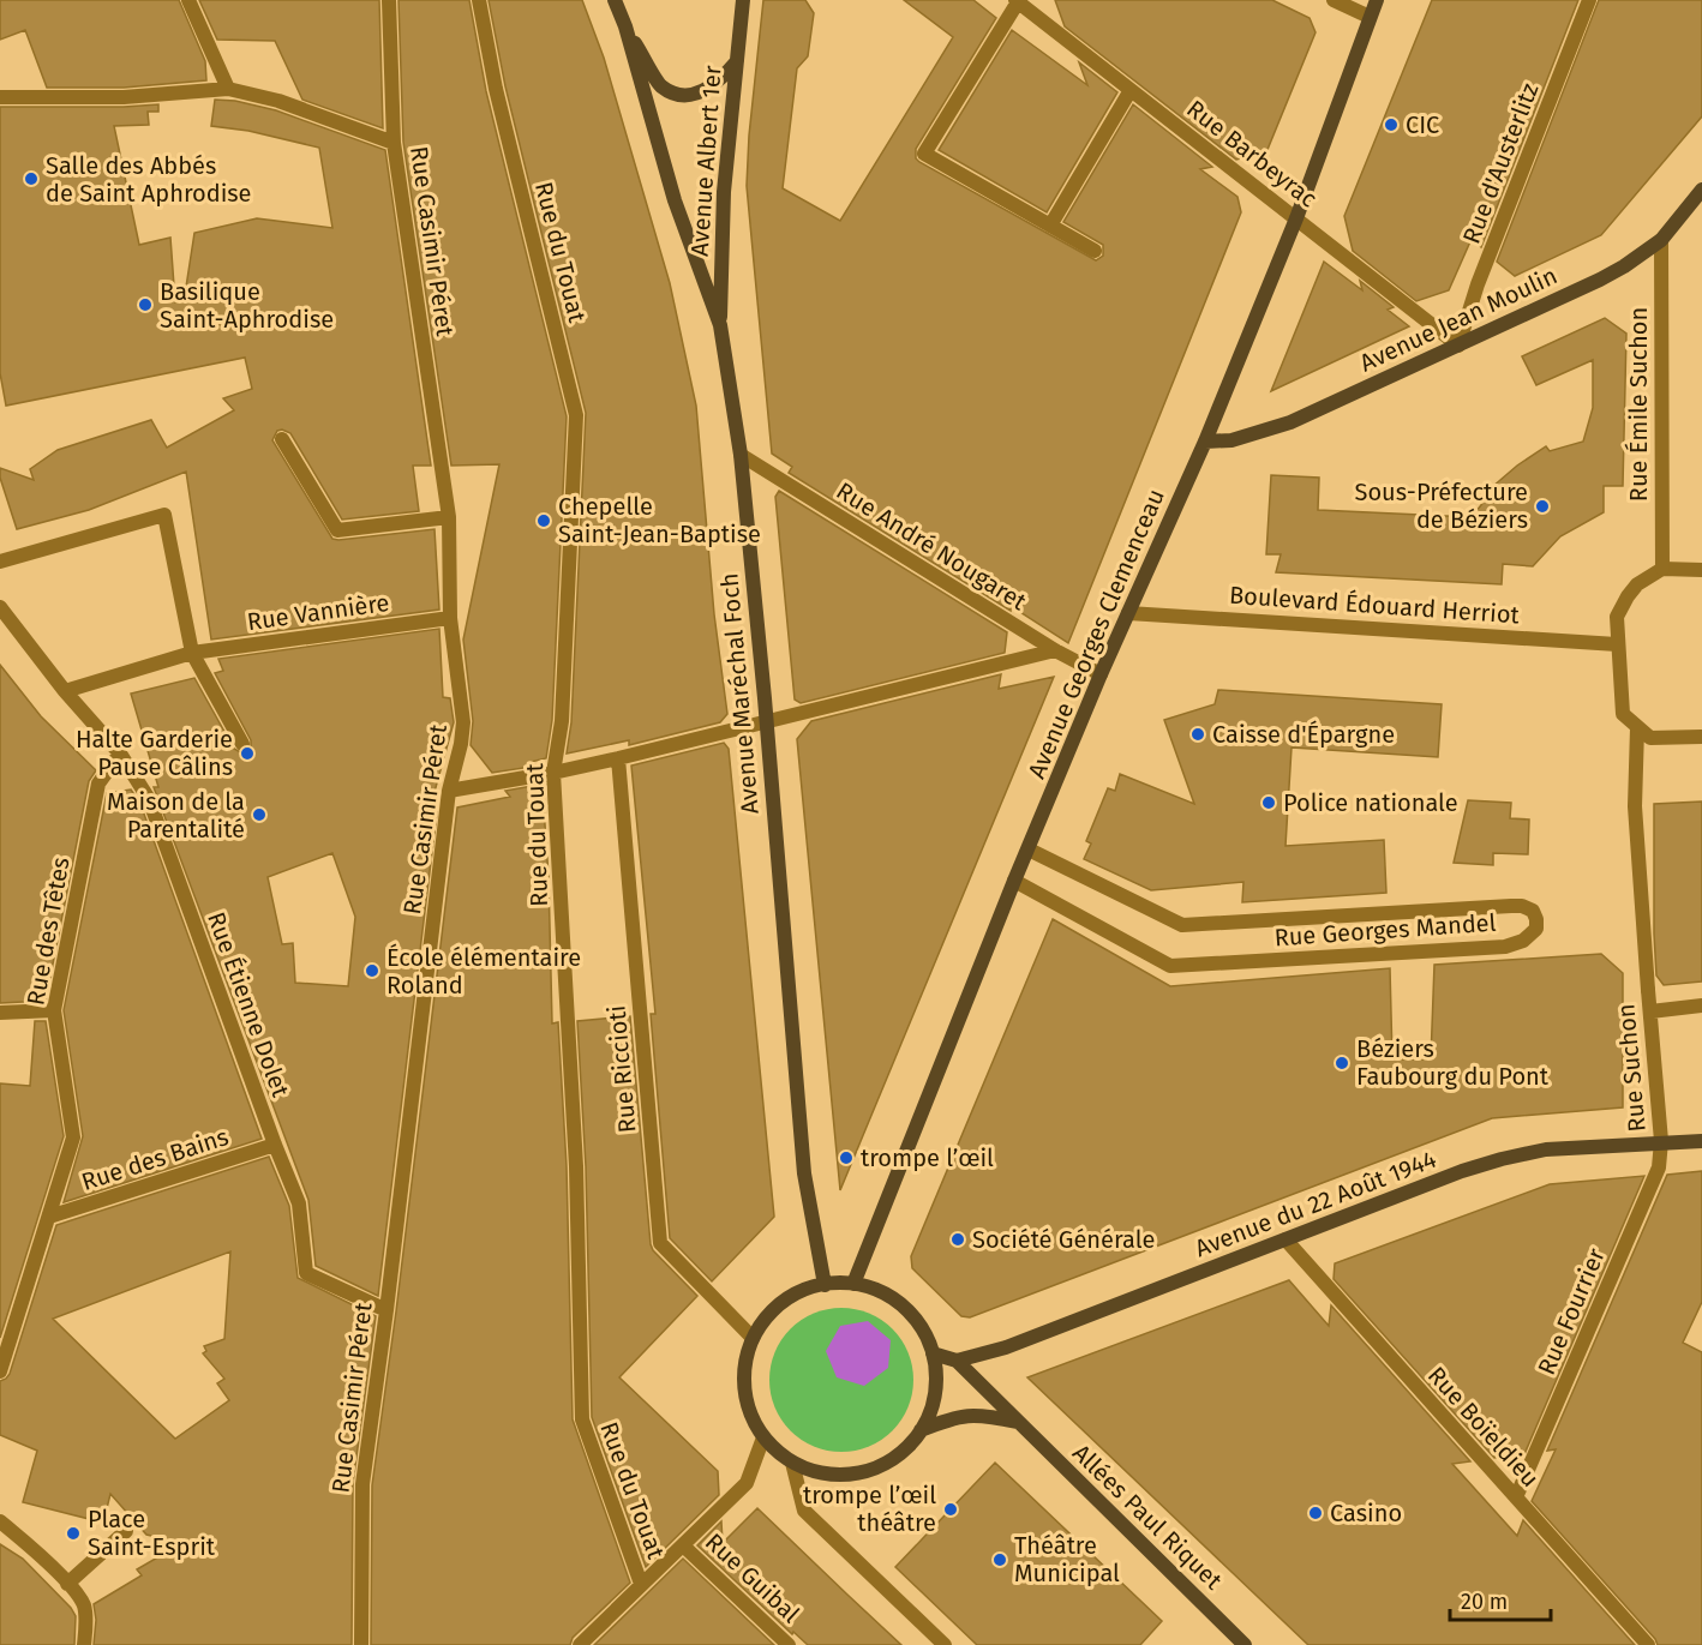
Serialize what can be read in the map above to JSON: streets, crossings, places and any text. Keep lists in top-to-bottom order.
{
  "streets": {
    "main road": [
      "Avenue Albert 1er",
      "Avenue Jean Moulin",
      "Avenue Georges Clemenceau",
      "Avenue Maréchal Foch",
      "Avenue du 22 Août 1944",
      "Allées Paul Riquet"
    ],
    "street": [
      "Rue Barbeyrac",
      "Rue d'Austerlitz",
      "Rue Casimir Péret",
      "Rue du Touat",
      "Rue Émile Suchon",
      "Rue André Nougaret",
      "Boulevard Édouard Herriot",
      "Rue Vannière",
      "Rue Georges Mandel",
      "Rue des Têtes",
      "Rue Étienne Dolet",
      "Rue Suchon",
      "Rue Riccioti",
      "Rue des Bains",
      "Rue Fourrier",
      "Rue Boïeldieu",
      "Rue Guibal"
    ]
  },
  "crossings": [
    ["Rue Barbeyrac", "Rue d'Austerlitz"],
    ["Rue Barbeyrac", "Avenue Jean Moulin"],
    ["Rue Barbeyrac", "Avenue Georges Clemenceau"],
    ["Avenue Albert 1er", "Avenue Maréchal Foch"],
    ["Rue d'Austerlitz", "Avenue Jean Moulin"],
    ["Rue Casimir Péret", "Rue Vannière"],
    ["Rue Casimir Péret", "Rue Étienne Dolet"],
    ["Avenue Jean Moulin", "Rue Émile Suchon"],
    ["Avenue Jean Moulin", "Avenue Georges Clemenceau"],
    ["Rue André Nougaret", "Avenue Georges Clemenceau"],
    ["Rue André Nougaret", "Avenue Maréchal Foch"],
    ["Boulevard Édouard Herriot", "Avenue Georges Clemenceau"],
    ["Rue Vannière", "Rue Étienne Dolet"],
    ["Avenue Georges Clemenceau", "Avenue Maréchal Foch"],
    ["Avenue Georges Clemenceau", "Rue Georges Mandel"],
    ["Avenue Georges Clemenceau", "Rue Riccioti"],
    ["Avenue Maréchal Foch", "Rue Riccioti"],
    ["Rue des Têtes", "Rue Étienne Dolet"],
    ["Rue des Têtes", "Rue des Bains"],
    ["Rue Étienne Dolet", "Rue des Bains"],
    ["Rue Suchon", "Avenue du 22 Août 1944"],
    ["Rue Suchon", "Rue Fourrier"],
    ["Avenue du 22 Août 1944", "Rue Fourrier"],
    ["Avenue du 22 Août 1944", "Rue Boïeldieu"],
    ["Avenue du 22 Août 1944", "Allées Paul Riquet"],
    ["Rue Fourrier", "Rue Boïeldieu"]
  ],
  "places": [
    "CIC",
    "Salle des Abbés de Saint Aphrodise",
    "Basilique Saint-Aphrodise",
    "Sous-Préfecture de Béziers",
    "Chepelle Saint-Jean-Baptise",
    "Caisse d'Épargne",
    "Halte Garderie Pause Câlins",
    "Police nationale",
    "Maison de la Parentalité",
    "École élémentaire Roland",
    "Béziers Faubourg du Pont",
    "trompe l’œil",
    "Société Générale",
    "trompe l’œil théâtre",
    "Casino",
    "Place Saint-Esprit",
    "Théâtre Municipal"
  ],
  "scale_bar": "20 m"
}
